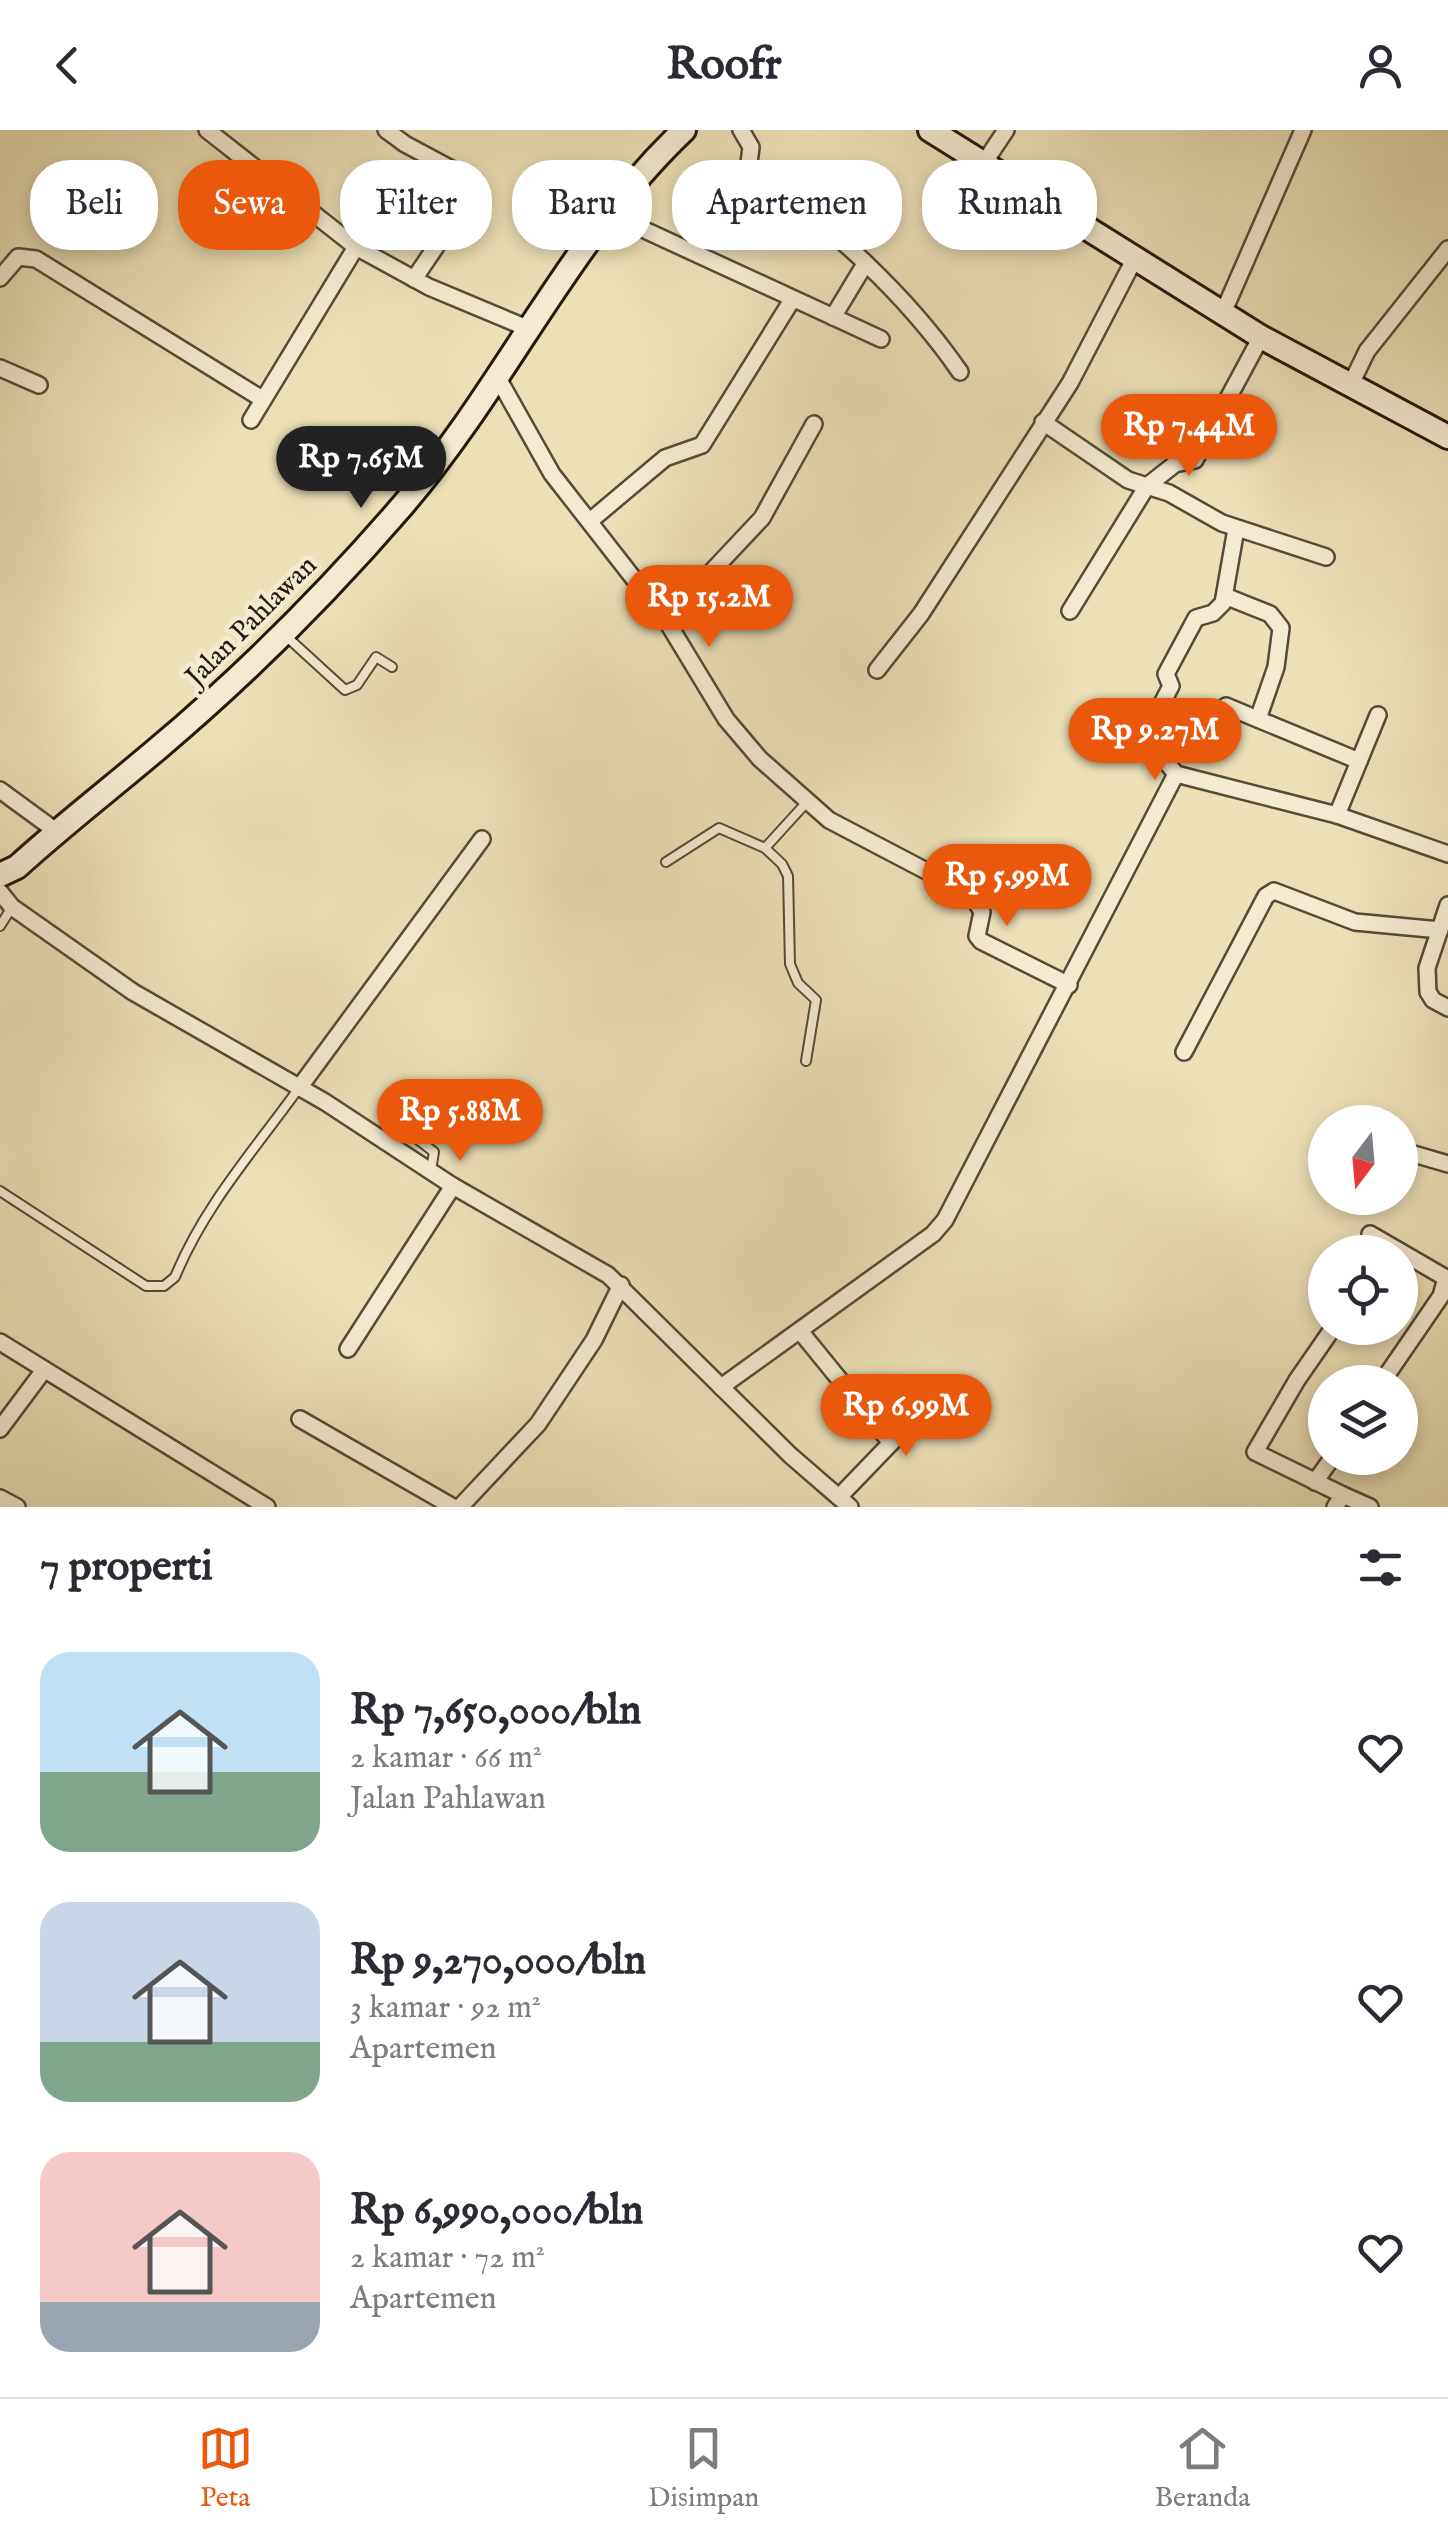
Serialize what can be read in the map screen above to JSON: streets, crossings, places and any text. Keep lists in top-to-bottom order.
{
  "streets": {
    "main road": ["Jalan Pahlawan"]
  },
  "north": "bottom",
  "page": {
    "header": "Roofr",
    "chip": [
      "Beli",
      "Sewa",
      "Filter",
      "Baru",
      "Apartemen",
      "Rumah"
    ],
    "price": [
      "Rp 7.44M",
      "Rp 7.65M",
      "Rp 15.2M",
      "Rp 9.27M",
      "Rp 5.99M",
      "Rp 5.88M",
      "Rp 6.99M"
    ],
    "heading": "7 properti",
    "list": [
      {
        "name": "Rp 7,650,000/bln",
        "note": "2 kamar · 66 m² · Jalan Pahlawan"
      },
      {
        "name": "Rp 9,270,000/bln",
        "note": "3 kamar · 92 m² · Apartemen"
      },
      {
        "name": "Rp 6,990,000/bln",
        "note": "2 kamar · 72 m² · Apartemen"
      }
    ],
    "tabs": ["Peta", "Disimpan", "Beranda"]
  }
}
